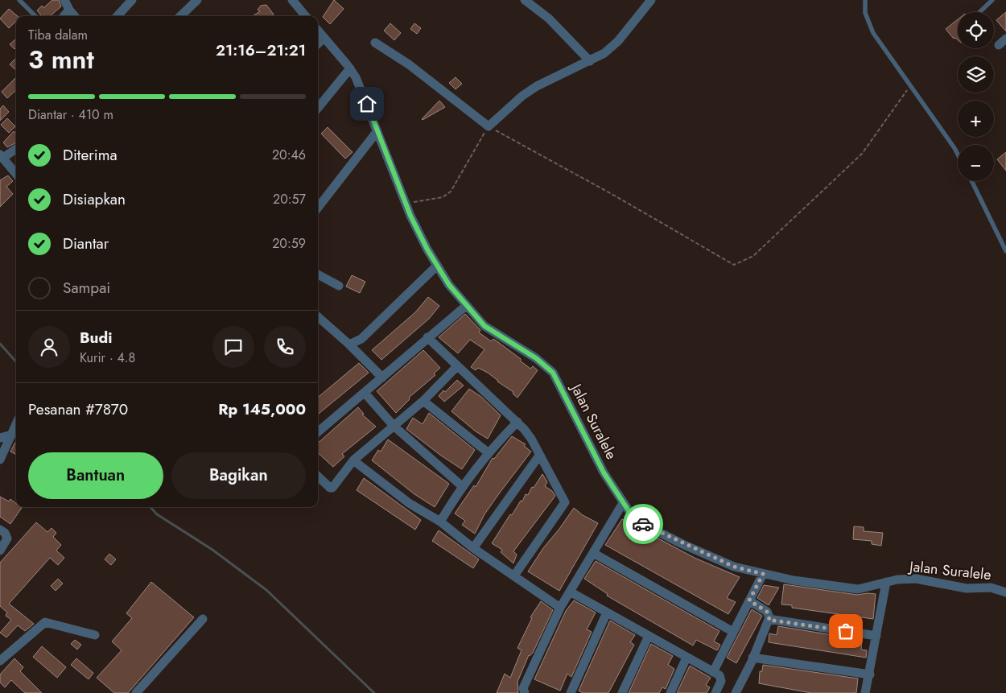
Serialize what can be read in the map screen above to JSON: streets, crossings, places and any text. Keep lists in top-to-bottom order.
{
  "streets": {
    "street": ["Jalan Suralele"]
  },
  "page": {
    "map_buttons": ["+", "−"],
    "heading": ["3 mnt", "Tiba dalam", "21:16–21:21"],
    "panel": [
      "Budi",
      "Kurir · 4.8",
      "Pesanan #7870",
      "Rp 145,000"
    ],
    "bar": "Diantar · 410 m",
    "list": [
      ["Diterima", "20:46"],
      ["Disiapkan", "20:57"],
      ["Diantar", "20:59"],
      "Sampai"
    ],
    "buttons": ["Bantuan", "Bagikan"]
  }
}
